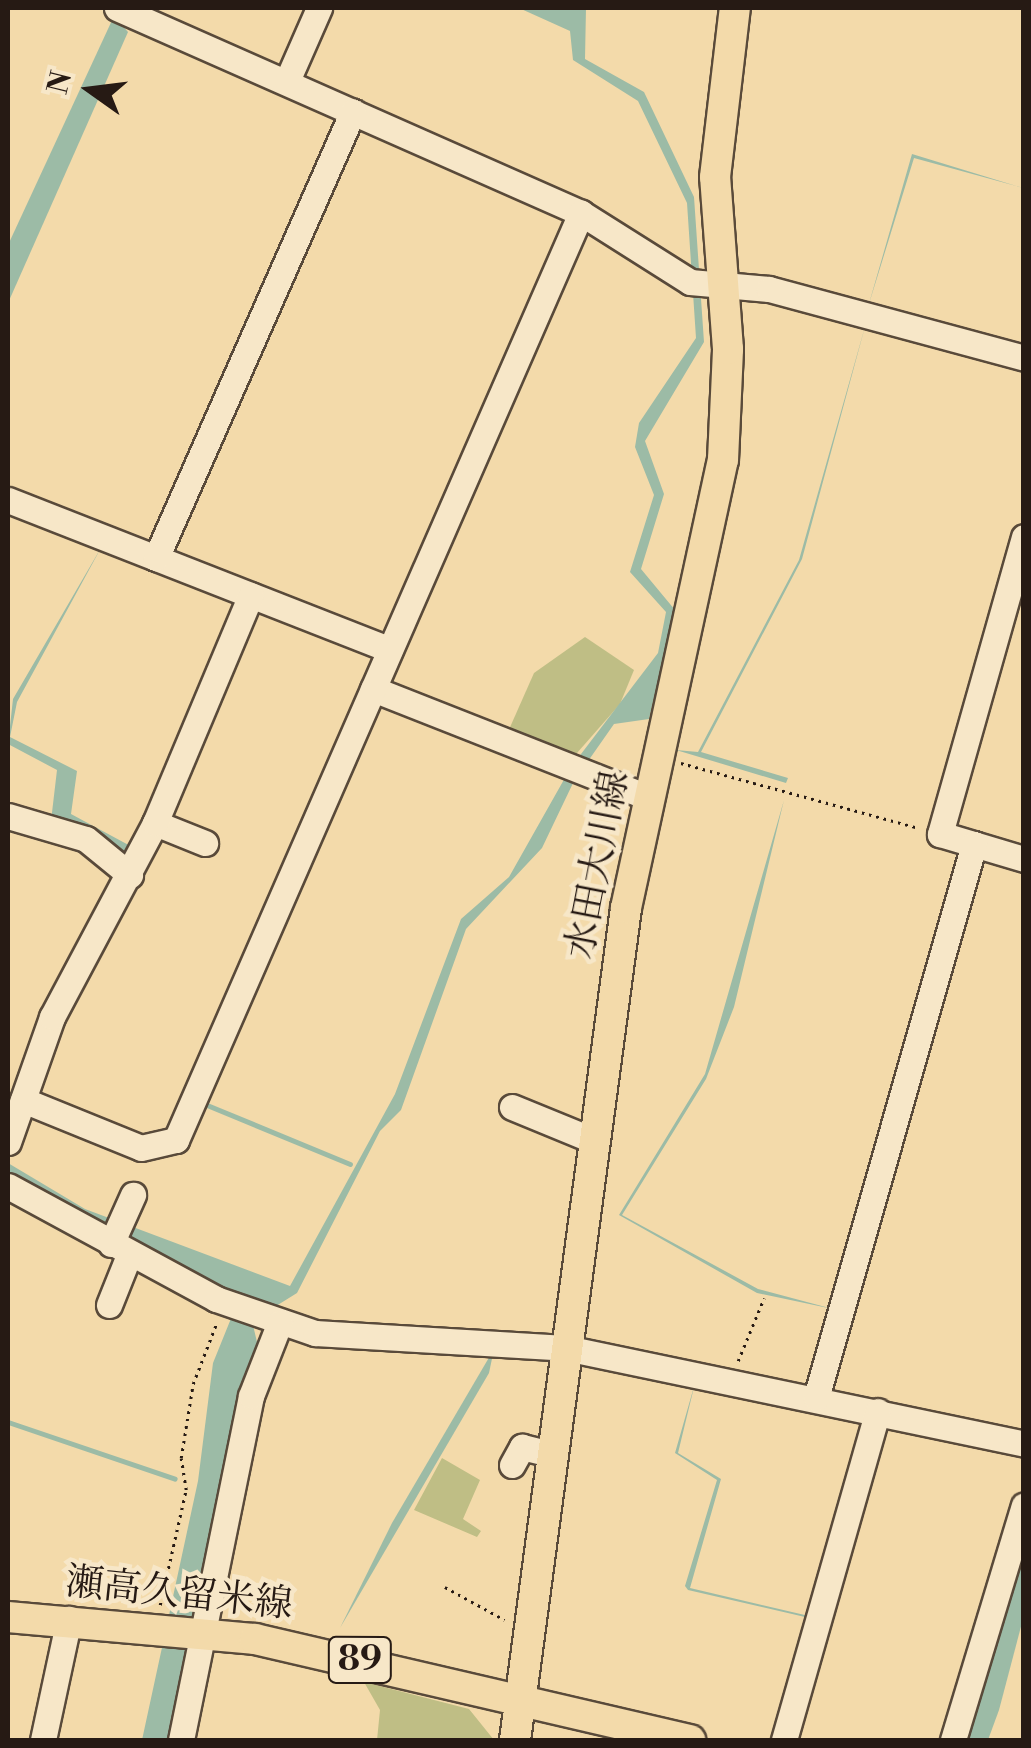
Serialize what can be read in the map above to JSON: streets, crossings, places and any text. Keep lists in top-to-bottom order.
{
  "streets": {
    "main road": ["水田大川線", "瀬高久留米線", "89"]
  },
  "crossings": [
    ["水田大川線", "瀬高久留米線"]
  ],
  "north": "left"
}
